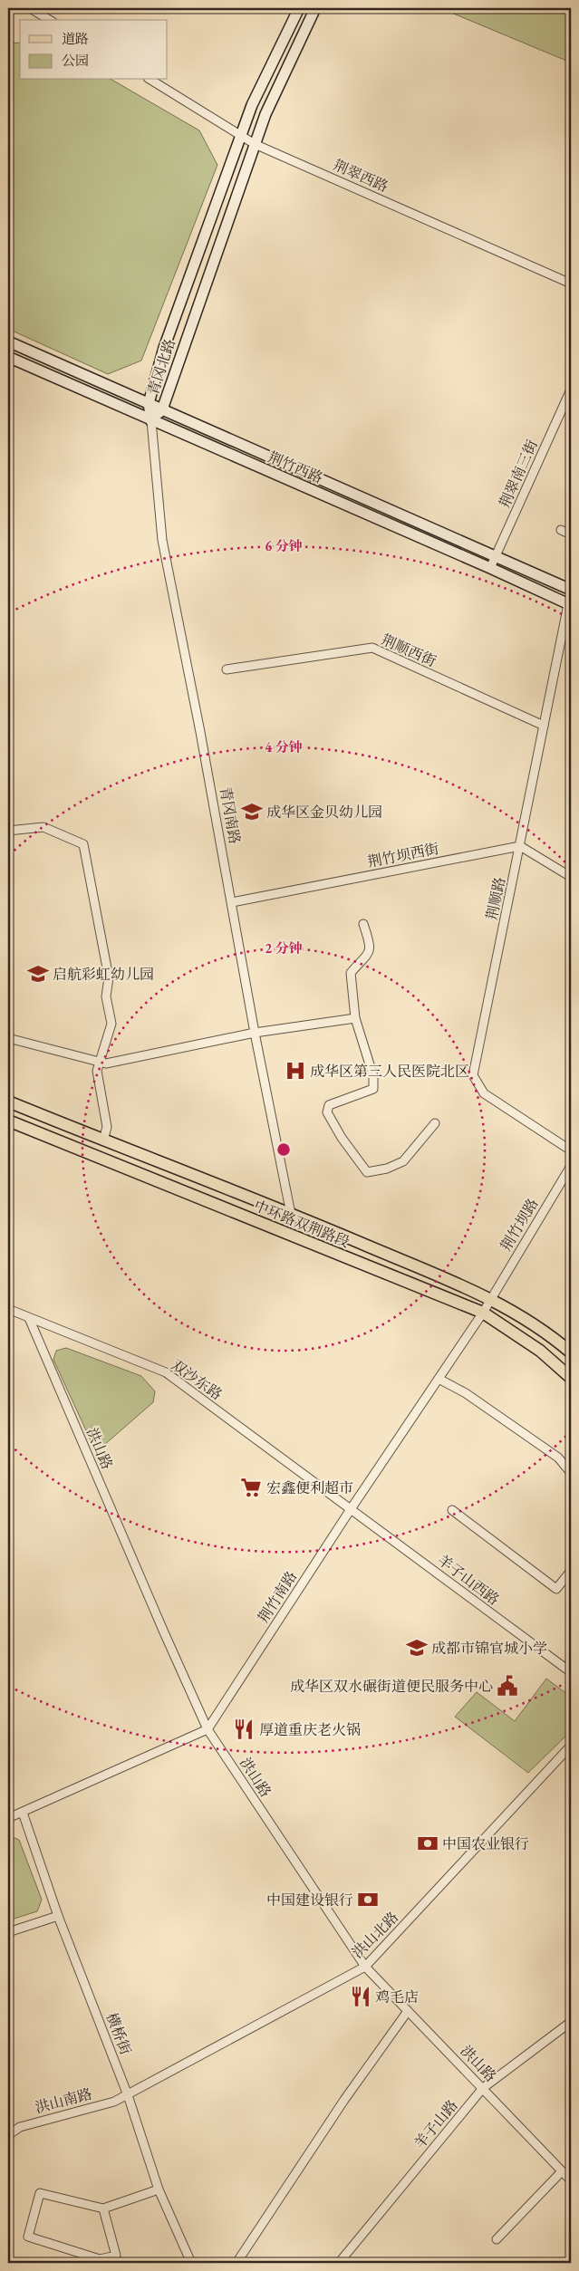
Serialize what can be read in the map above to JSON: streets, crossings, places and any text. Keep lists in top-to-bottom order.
{
  "streets": {
    "main road": ["青冈北路", "荆竹西路", "中环路双荆路段"],
    "street": [
      "荆翠西路",
      "荆翠南三街",
      "荆顺西街",
      "青冈南路",
      "荆竹坝西街",
      "荆顺路",
      "荆竹坝路",
      "双沙东路",
      "洪山路",
      "羊子山西路",
      "荆竹南路",
      "洪山北路",
      "横桥街",
      "洪山南路",
      "羊子山路"
    ]
  },
  "crossings": [
    ["荆翠西路", "青冈北路"],
    ["青冈北路", "荆竹西路"],
    ["青冈北路", "青冈南路"],
    ["荆竹西路", "荆翠南三街"],
    ["荆竹西路", "青冈南路"],
    ["荆竹西路", "荆顺路"],
    ["荆顺西街", "荆顺路"],
    ["青冈南路", "荆竹坝西街"],
    ["青冈南路", "中环路双荆路段"],
    ["荆竹坝西街", "荆顺路"],
    ["中环路双荆路段", "荆竹坝路"],
    ["中环路双荆路段", "荆竹南路"],
    ["荆竹坝路", "荆竹南路"],
    ["双沙东路", "洪山路"],
    ["双沙东路", "羊子山西路"],
    ["双沙东路", "荆竹南路"],
    ["洪山路", "荆竹南路"],
    ["洪山路", "洪山北路"],
    ["洪山路", "羊子山路"],
    ["羊子山西路", "荆竹南路"],
    ["洪山北路", "横桥街"],
    ["洪山北路", "洪山南路"],
    ["横桥街", "洪山南路"]
  ],
  "places": {
    "school or university": ["成华区金贝幼儿园", "启航彩虹幼儿园", "成都市锦官城小学"],
    "hospital": ["成华区第三人民医院北区"],
    "supermarket": ["宏鑫便利超市"],
    "public building": ["成华区双水碾街道便民服务中心"],
    "restaurant": ["厚道重庆老火锅", "鸡毛店"],
    "bank": ["中国农业银行", "中国建设银行"]
  },
  "legend": ["道路", "公园"],
  "rings": ["6 分钟", "4 分钟", "2 分钟"]
}
